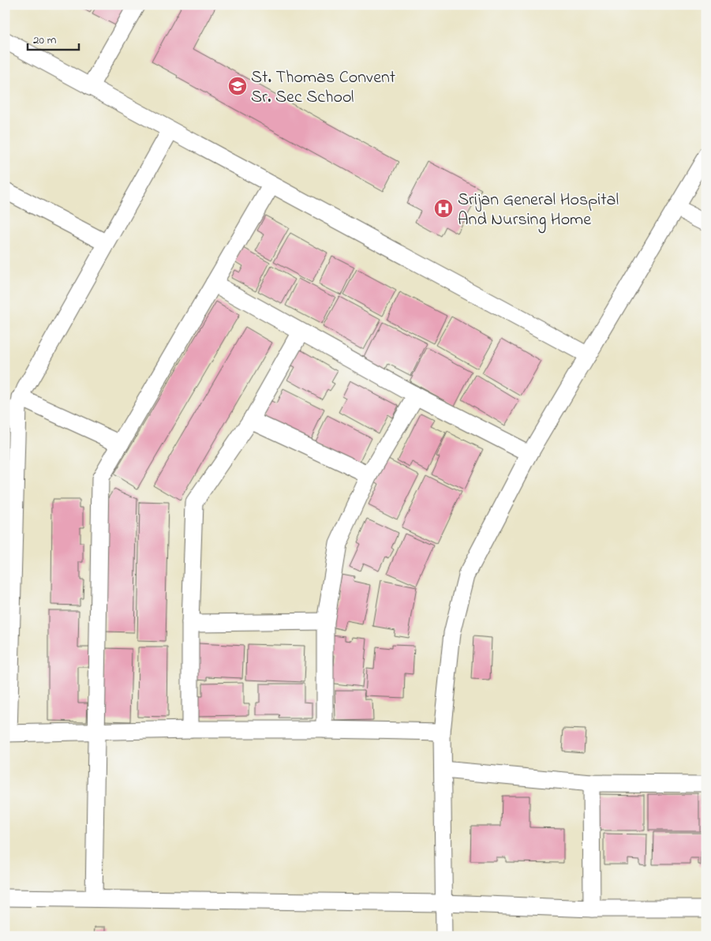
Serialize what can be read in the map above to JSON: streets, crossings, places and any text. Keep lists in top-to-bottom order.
{
  "places": {
    "school or university": ["St. Thomas Convent Sr. Sec School"],
    "hospital": ["Srijan General Hospital And Nursing Home"]
  },
  "scale_bar": "20 m"
}
